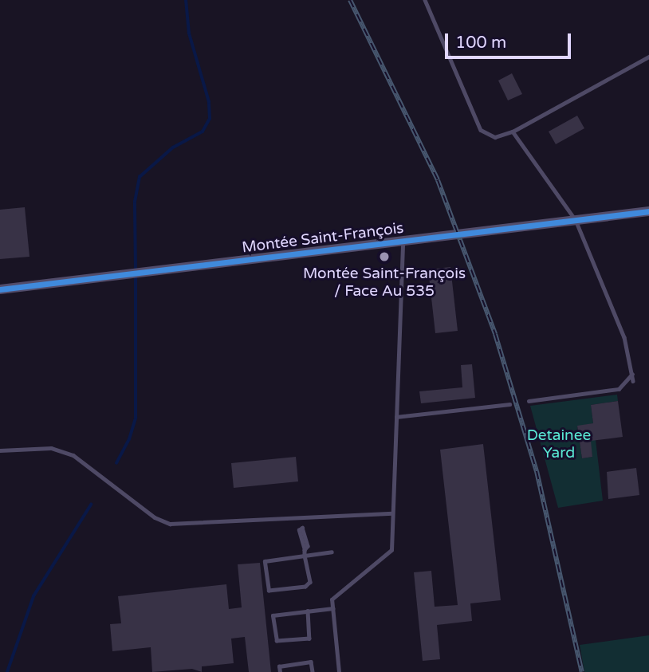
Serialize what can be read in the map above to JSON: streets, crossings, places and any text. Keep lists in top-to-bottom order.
{
  "streets": {
    "street": ["Montée Saint-François"]
  },
  "parks": ["Detainee Yard"],
  "places": ["Montée Saint-François / Face Au 535"],
  "scale_bar": "100 m"
}
